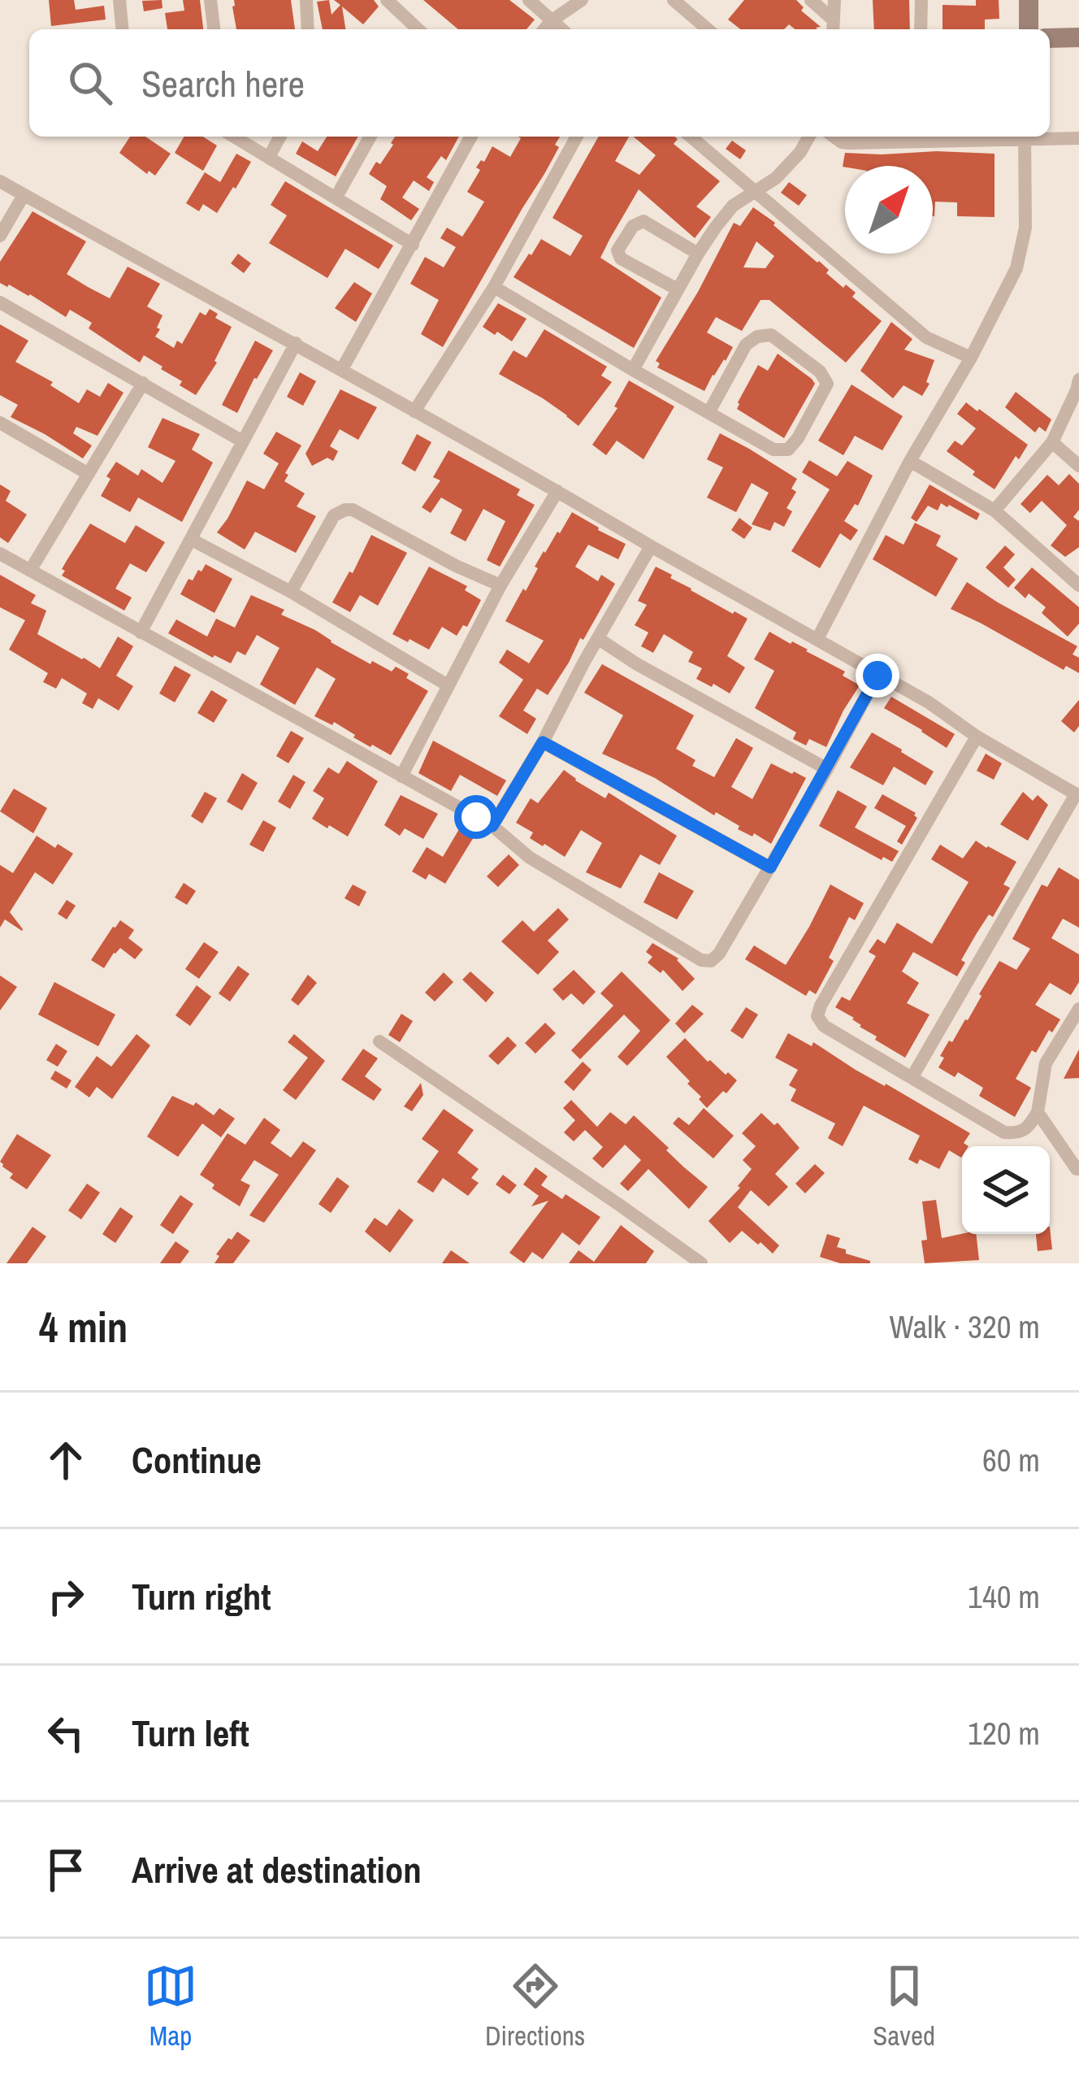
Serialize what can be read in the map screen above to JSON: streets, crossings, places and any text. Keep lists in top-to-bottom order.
{
  "north": "top right",
  "page": {
    "search": "Search here",
    "heading": ["4 min", "Walk · 320 m"],
    "list": [
      ["Continue", "60 m"],
      ["Turn right", "140 m"],
      ["Turn left", "120 m"],
      "Arrive at destination"
    ],
    "nav": ["Map", "Directions", "Saved"]
  }
}
